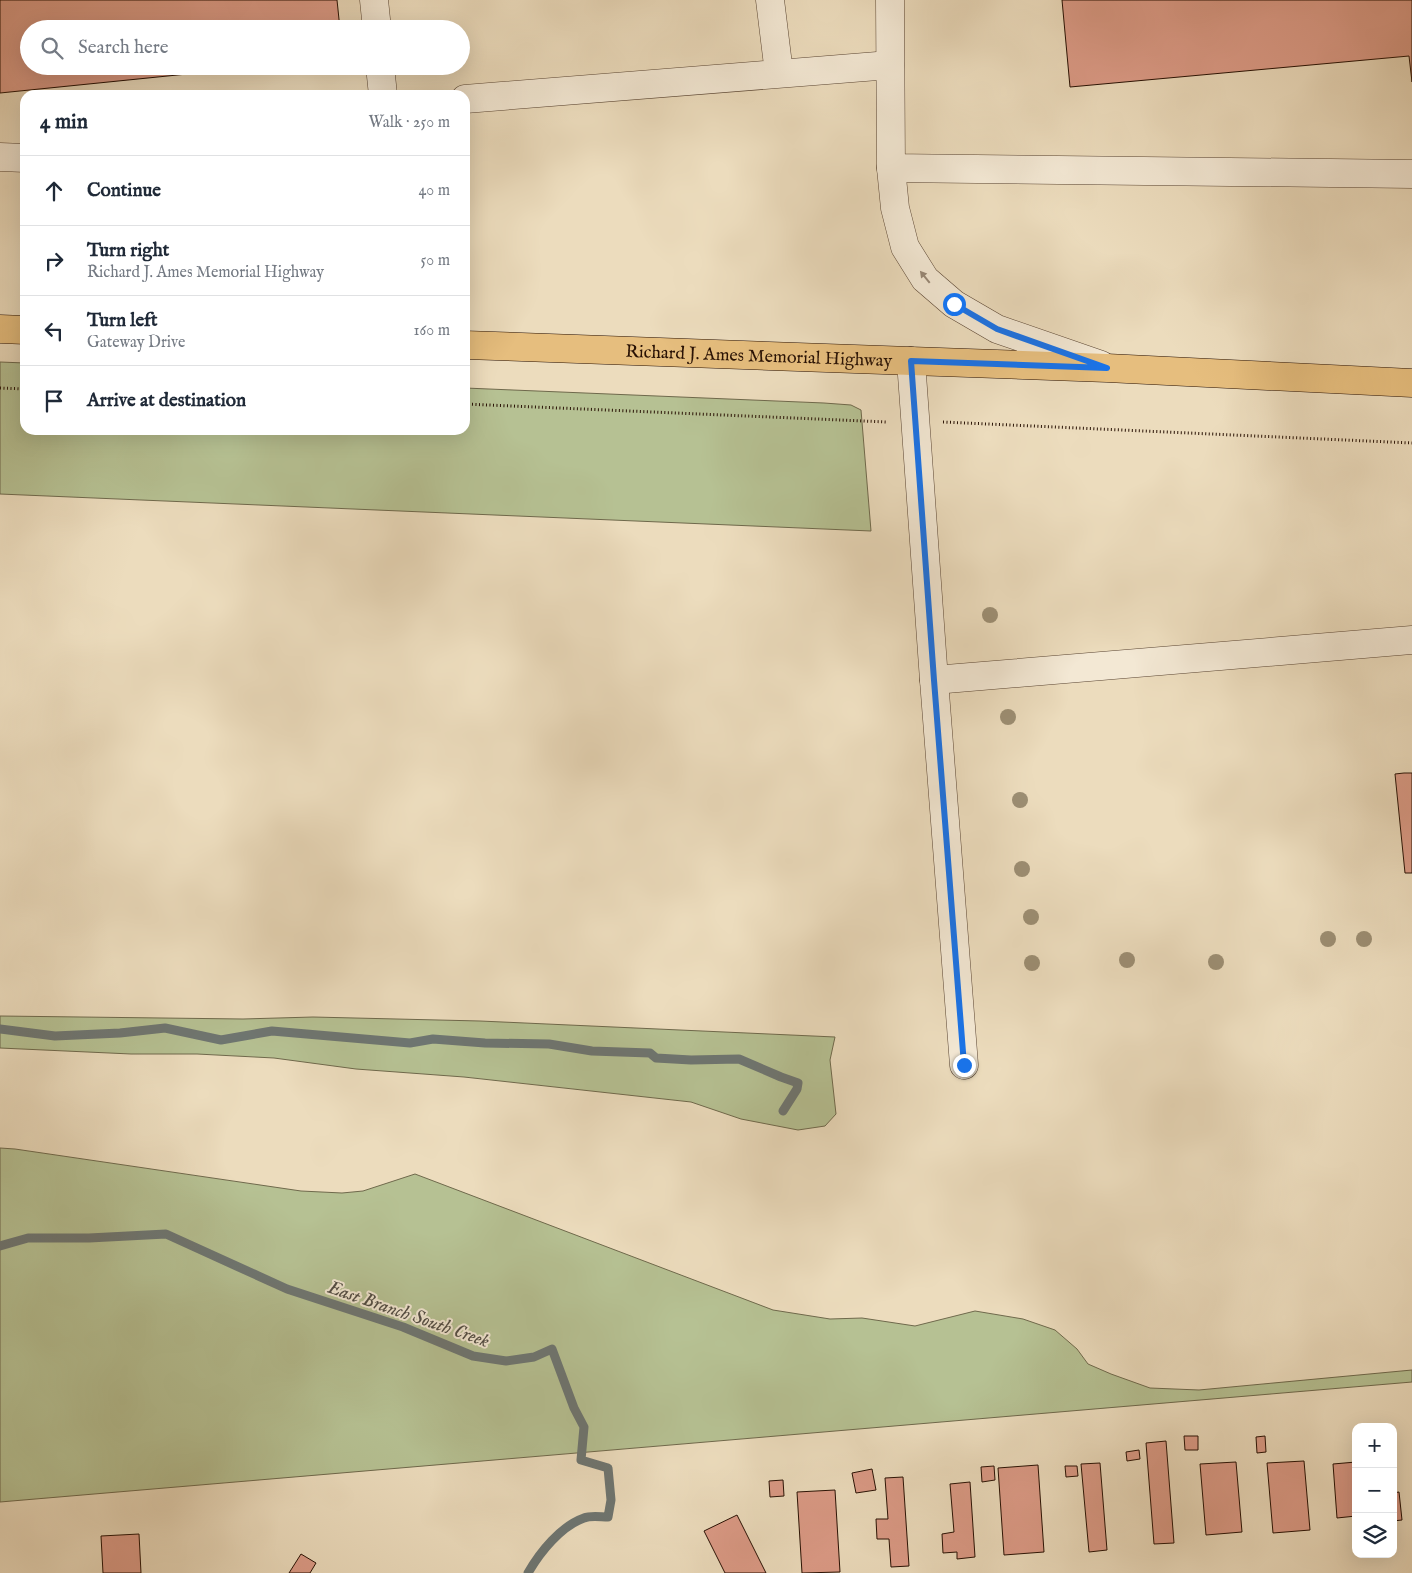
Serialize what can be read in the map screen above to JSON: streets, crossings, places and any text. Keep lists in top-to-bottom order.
{
  "streets": {
    "main road": ["Richard J. Ames Memorial Highway"]
  },
  "water": ["East Branch South Creek"],
  "page": {
    "search": "Search here",
    "heading": ["4 min", "Walk · 250 m"],
    "list": [
      ["Continue", "40 m"],
      ["Turn right", "Richard J. Ames Memorial Highway", "50 m"],
      ["Turn left", "Gateway Drive", "160 m"],
      "Arrive at destination"
    ],
    "map_buttons": ["+", "−"]
  }
}
